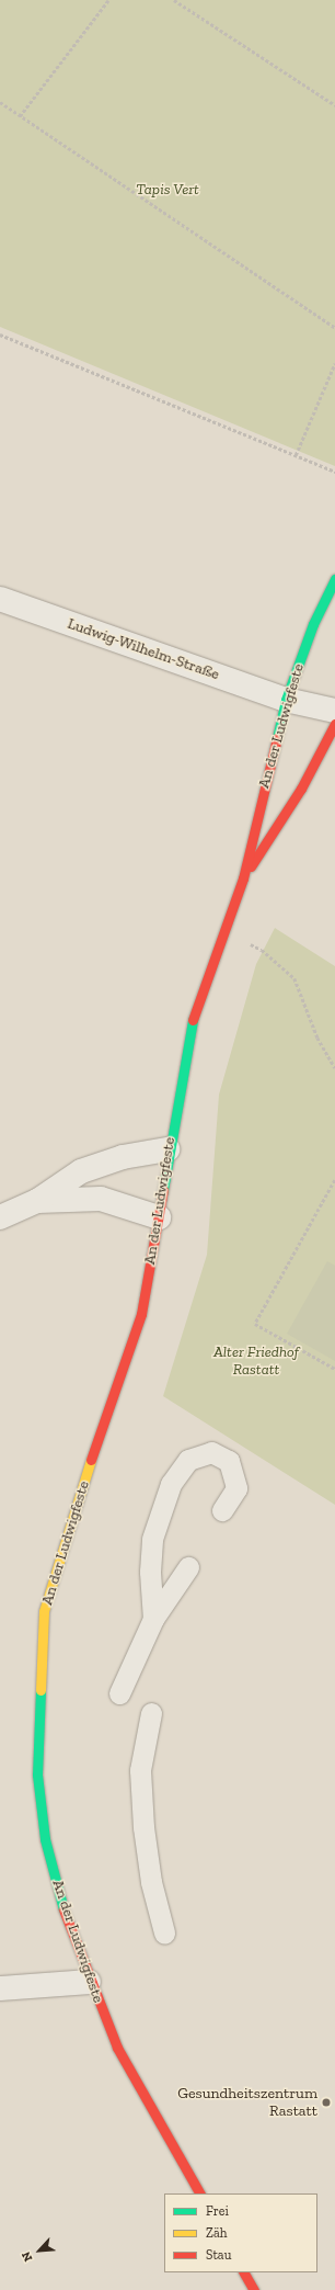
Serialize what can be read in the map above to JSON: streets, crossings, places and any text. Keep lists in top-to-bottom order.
{
  "streets": {
    "street": ["Ludwig-Wilhelm-Straße", "An der Ludwigfeste"]
  },
  "crossings": [
    ["Ludwig-Wilhelm-Straße", "An der Ludwigfeste"]
  ],
  "parks": ["Tapis Vert", "Alter Friedhof Rastatt"],
  "places": ["Gesundheitszentrum Rastatt"],
  "legend": ["Frei", "Zäh", "Stau"],
  "north": "bottom left"
}
